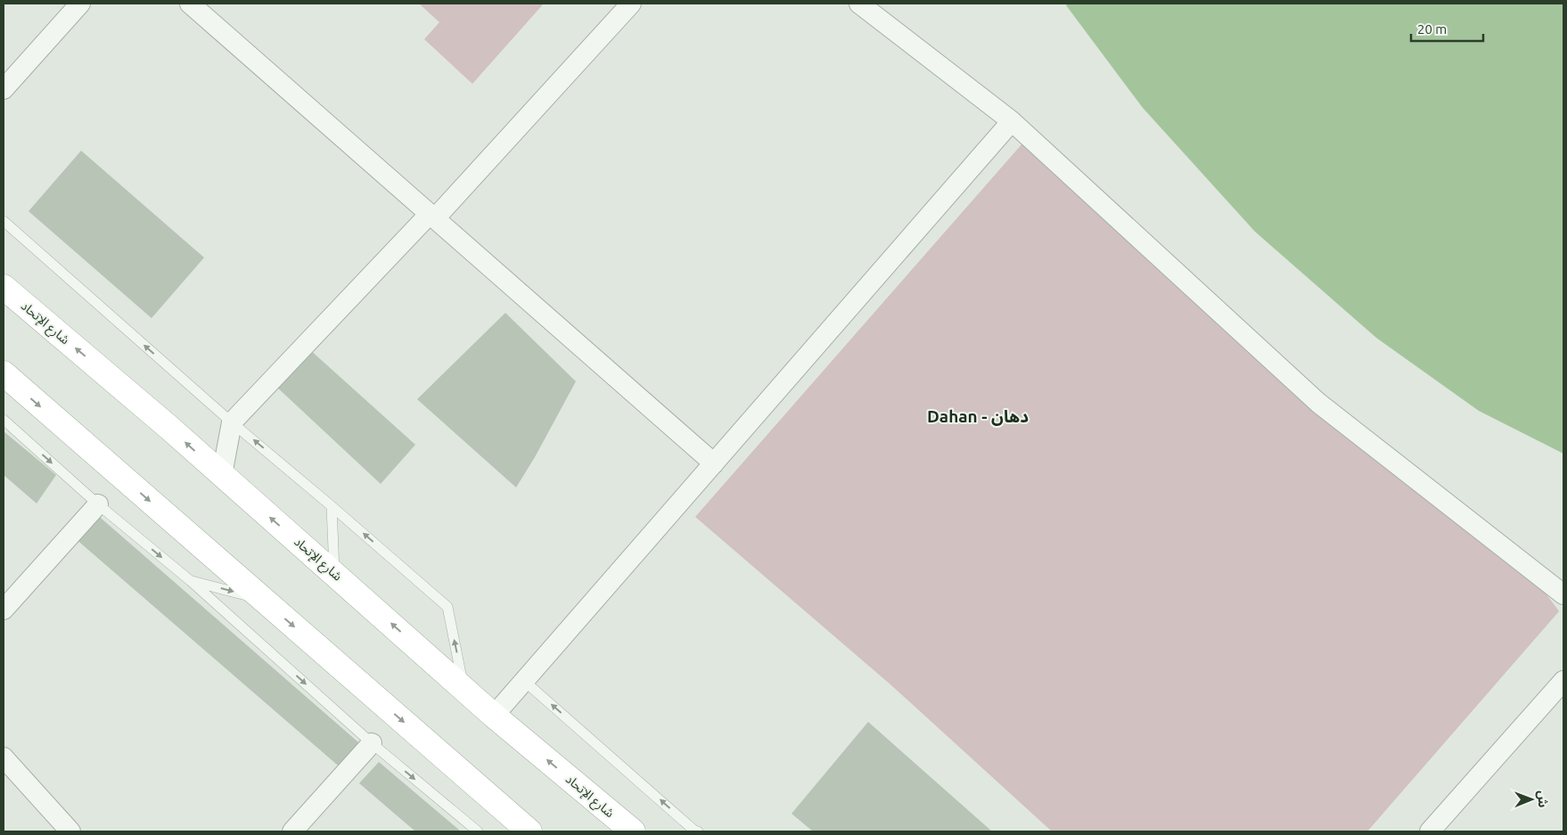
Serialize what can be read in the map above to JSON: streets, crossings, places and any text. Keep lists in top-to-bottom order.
{
  "streets": {
    "main road": ["شارع الإتحاد"]
  },
  "districts": ["Dahan - دهان"],
  "scale_bar": "20 m",
  "north": "right"
}
